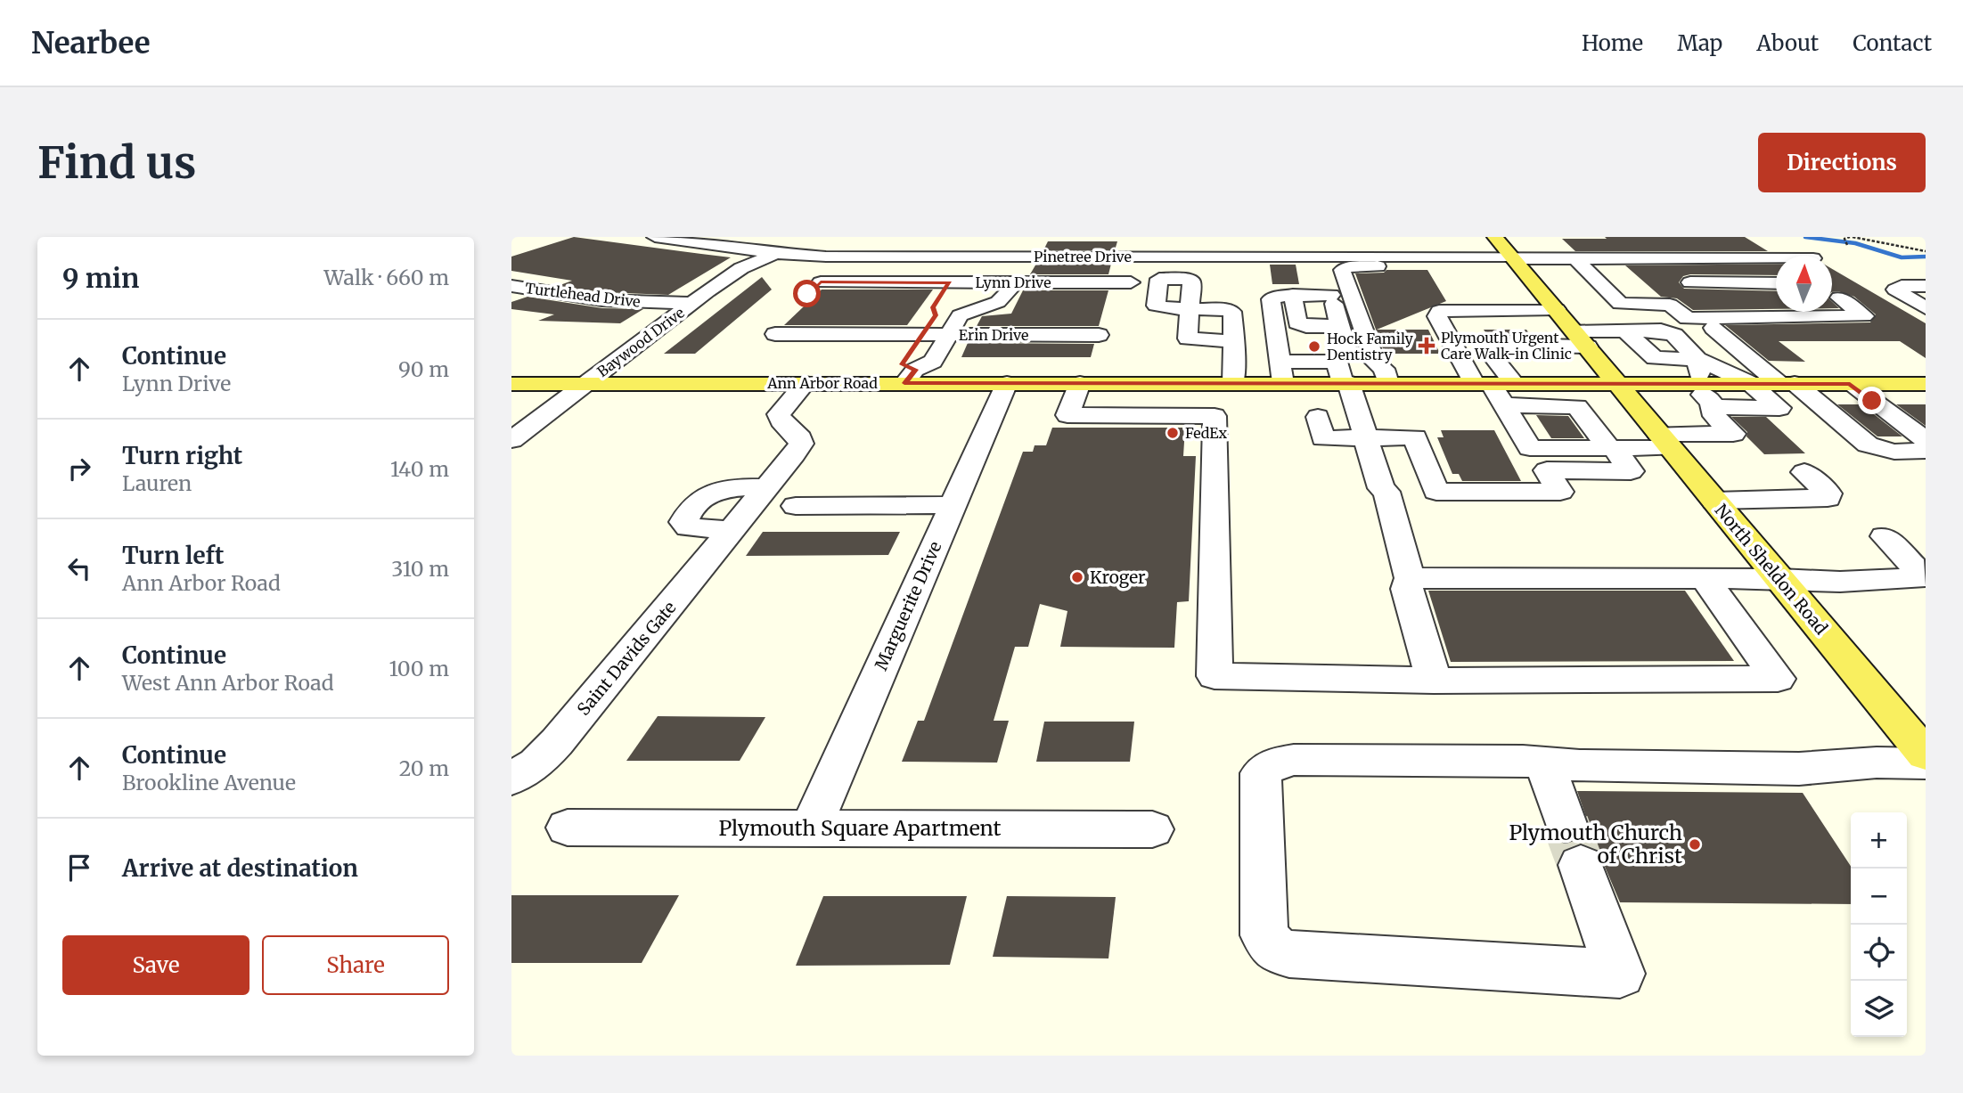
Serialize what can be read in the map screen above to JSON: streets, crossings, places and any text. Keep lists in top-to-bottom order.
{
  "streets": {
    "main road": ["Ann Arbor Road", "North Sheldon Road"],
    "street": [
      "Pinetree Drive",
      "Lynn Drive",
      "Turtlehead Drive",
      "Erin Drive",
      "Baywood Drive",
      "Marguerite Drive",
      "Saint Davids Gate",
      "Plymouth Square Apartment"
    ]
  },
  "crossings": [
    ["Pinetree Drive", "Baywood Drive"],
    ["Pinetree Drive", "North Sheldon Road"],
    ["Turtlehead Drive", "Baywood Drive"],
    ["Baywood Drive", "Ann Arbor Road"],
    ["Ann Arbor Road", "North Sheldon Road"],
    ["Ann Arbor Road", "Marguerite Drive"],
    ["Ann Arbor Road", "Saint Davids Gate"],
    ["Marguerite Drive", "Plymouth Square Apartment"]
  ],
  "places": {
    "health": ["Plymouth Urgent Care Walk-in Clinic"],
    "other": [
      "Hock Family Dentistry",
      "FedEx",
      "Kroger",
      "Plymouth Church of Christ"
    ]
  },
  "north": "top",
  "page": {
    "header": "Nearbee",
    "nav": [
      "Home",
      "Map",
      "About",
      "Contact"
    ],
    "buttons": [
      "Directions",
      ["Save", "Share"]
    ],
    "title": "Find us",
    "heading": ["9 min", "Walk · 660 m"],
    "list": [
      ["Continue", "Lynn Drive", "90 m"],
      ["Turn right", "Lauren", "140 m"],
      ["Turn left", "Ann Arbor Road", "310 m"],
      ["Continue", "West Ann Arbor Road", "100 m"],
      ["Continue", "Brookline Avenue", "20 m"],
      "Arrive at destination"
    ],
    "map_buttons": ["+", "−"]
  }
}
